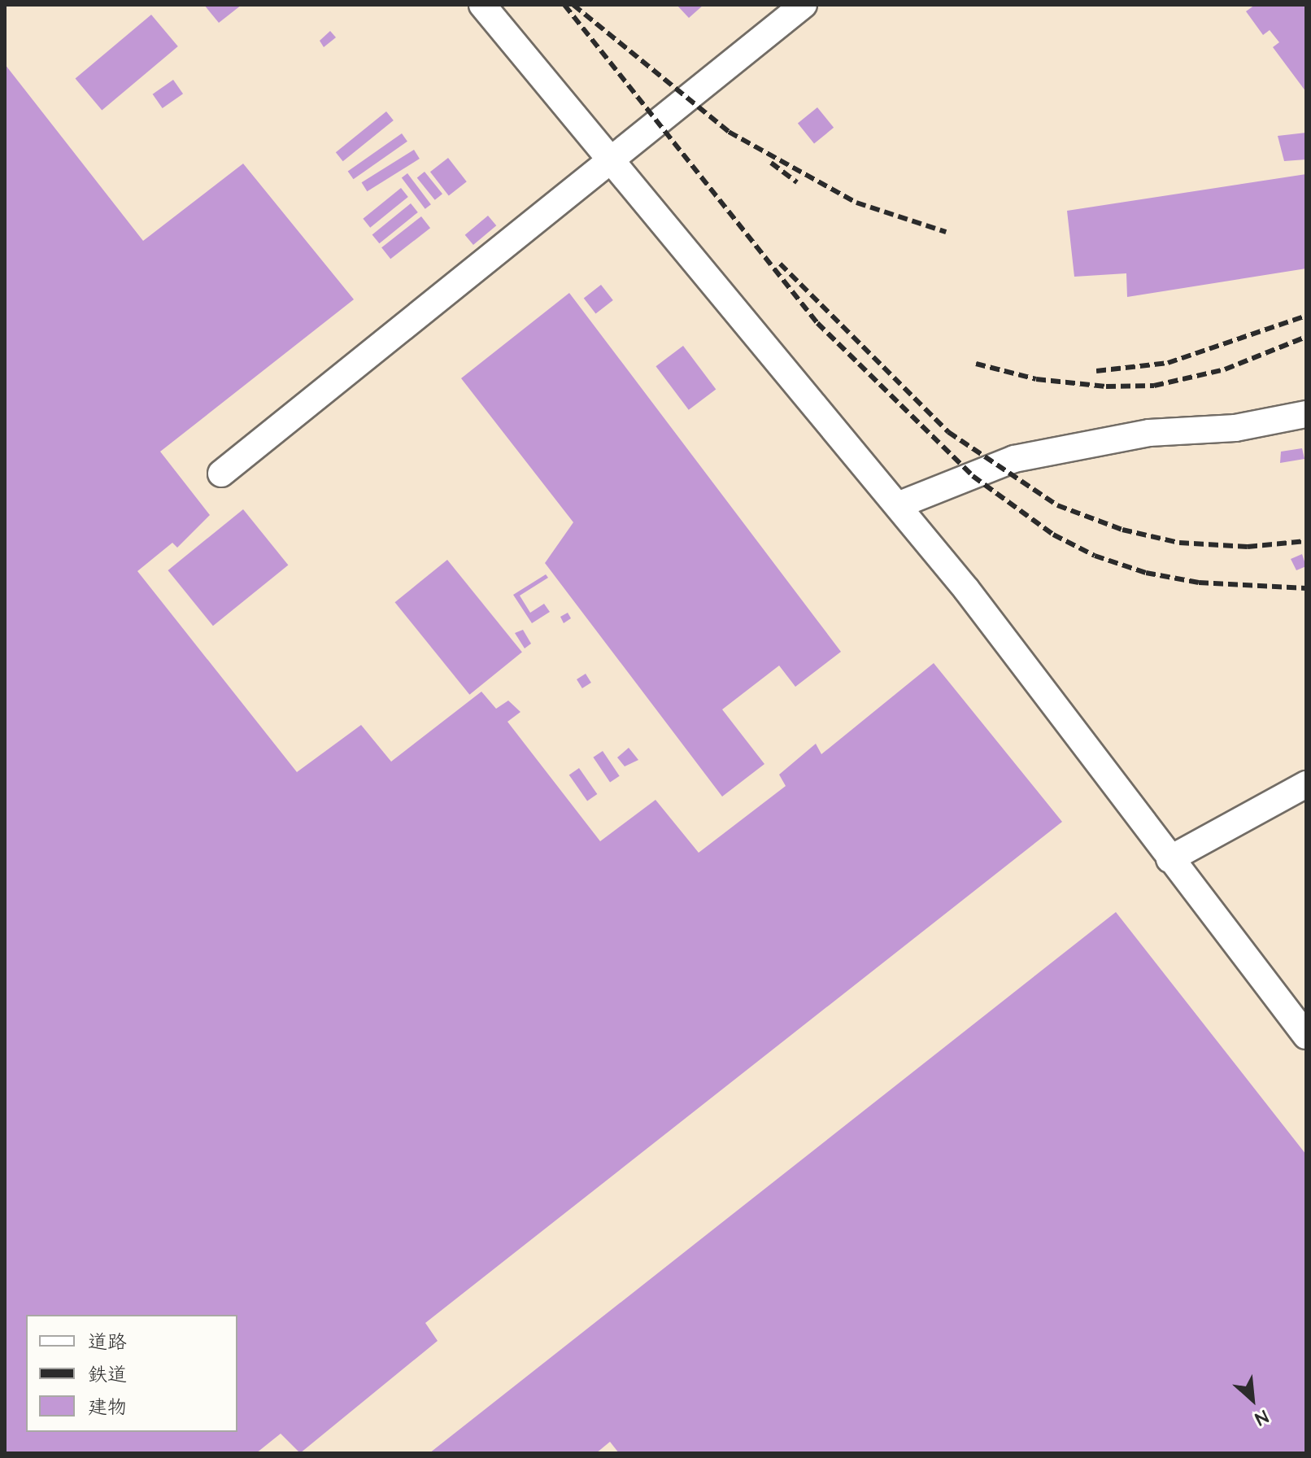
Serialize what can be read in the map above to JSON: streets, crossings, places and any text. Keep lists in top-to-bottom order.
{
  "legend": ["道路", "鉄道", "建物"],
  "north": "bottom right"
}
